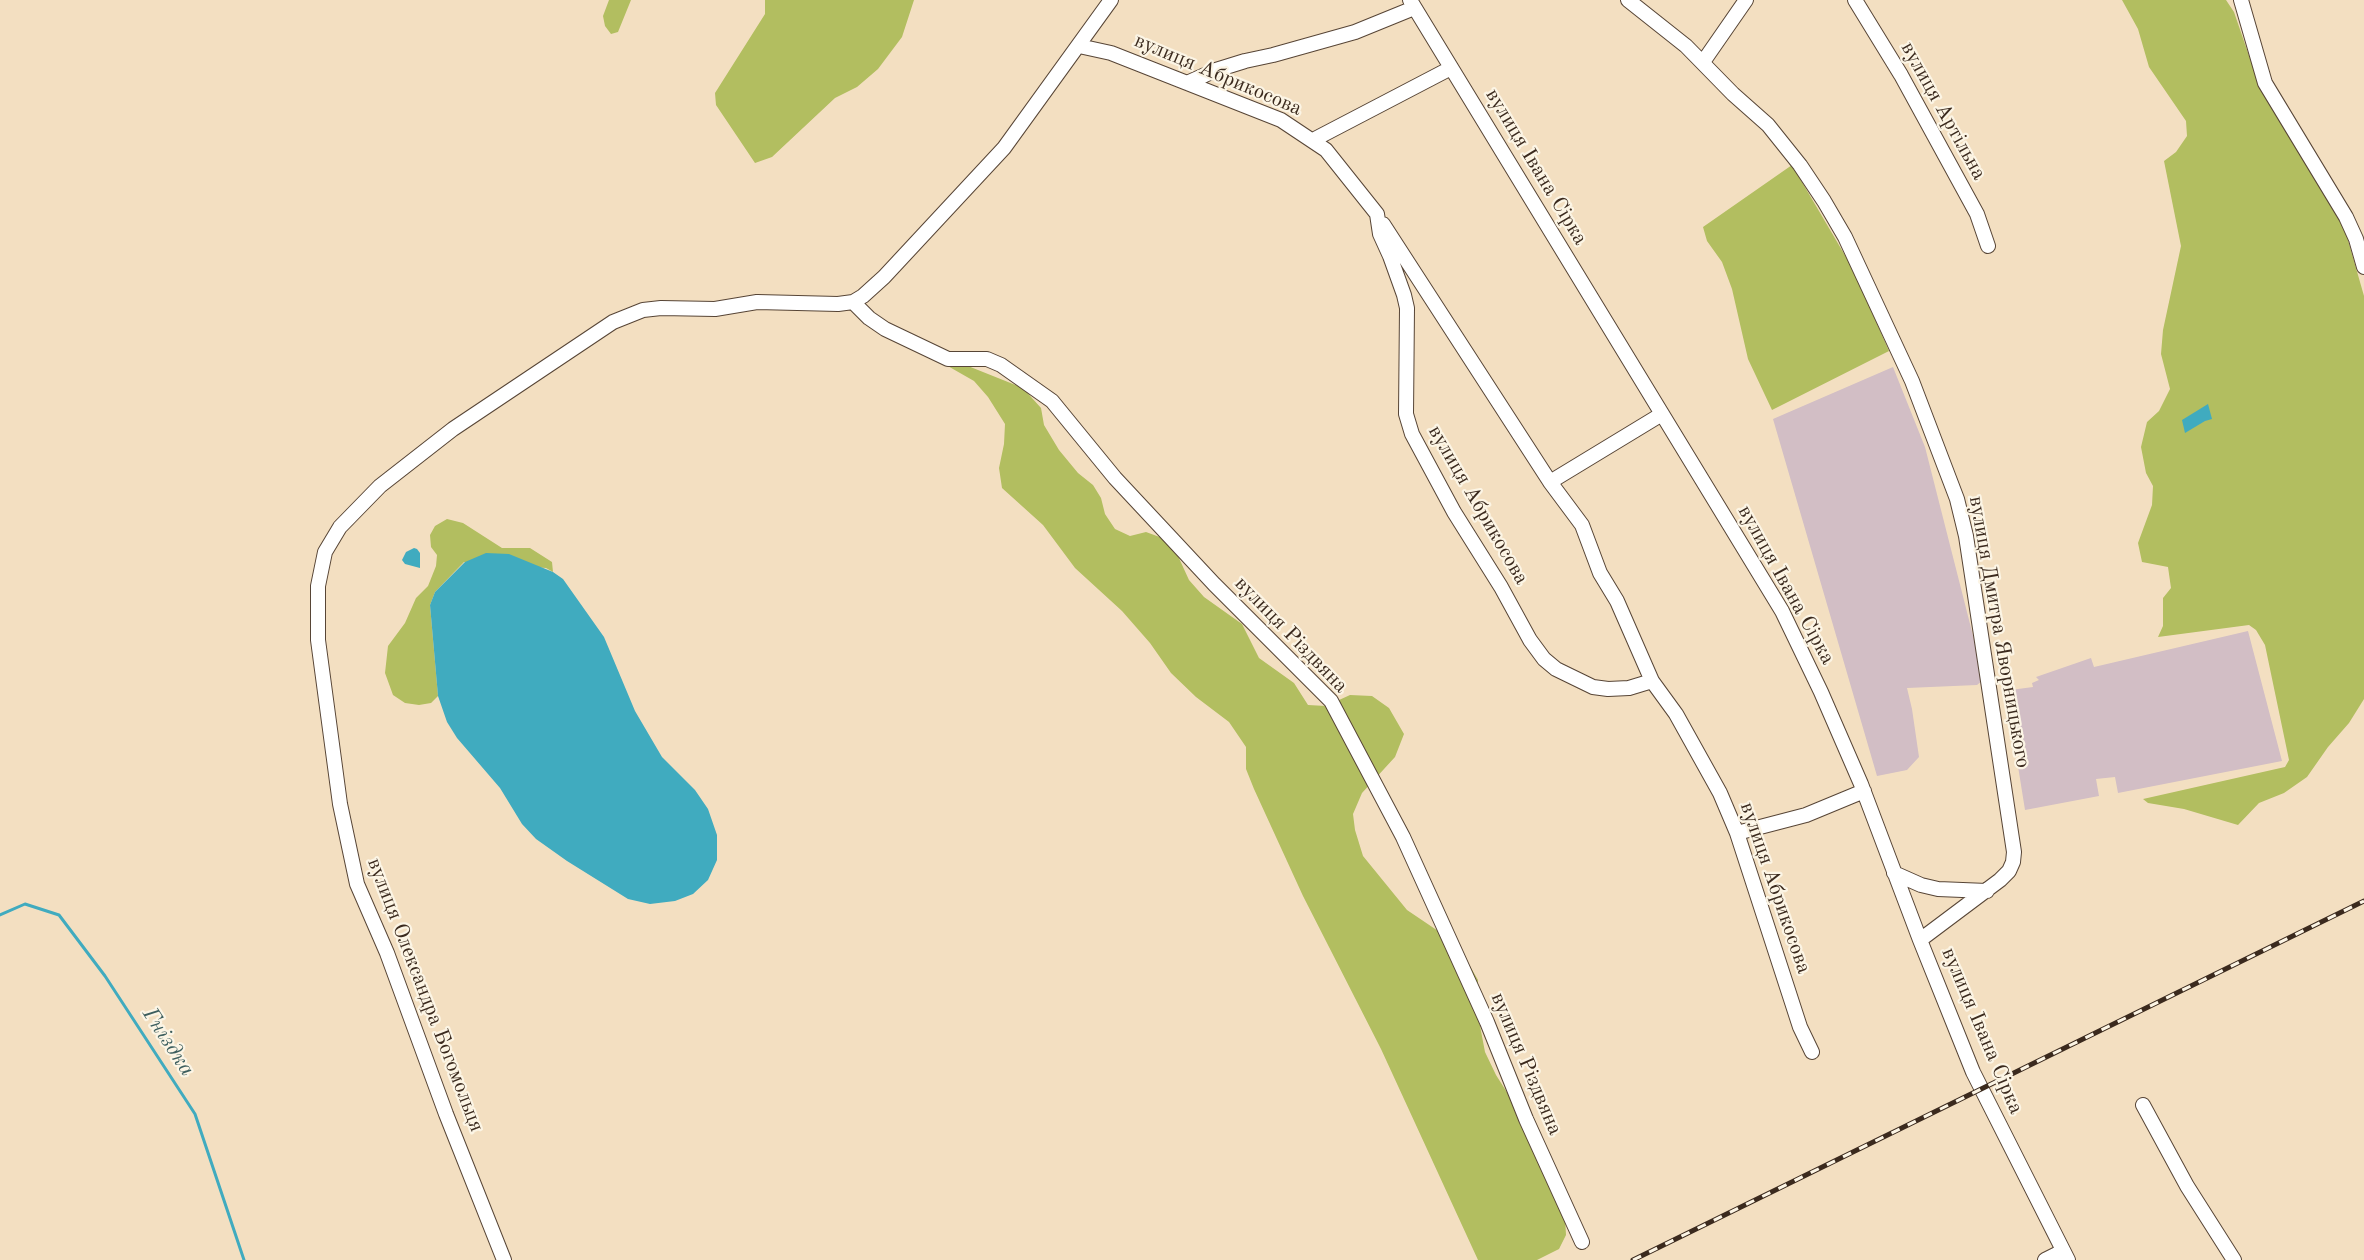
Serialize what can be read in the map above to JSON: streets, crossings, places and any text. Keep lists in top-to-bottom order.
{
  "streets": {
    "street": [
      "вулиця Абрикосова",
      "вулиця Артільна",
      "вулиця Івана Сірка",
      "вулиця Дмитра Яворницького",
      "вулиця Різдвяна",
      "вулиця Олександра Богомольця"
    ]
  },
  "crossings": [
    ["вулиця Івана Сірка", "вулиця Дмитра Яворницького"],
    ["вулиця Різдвяна", "вулиця Олександра Богомольця"]
  ],
  "water": ["Гніздка"]
}
